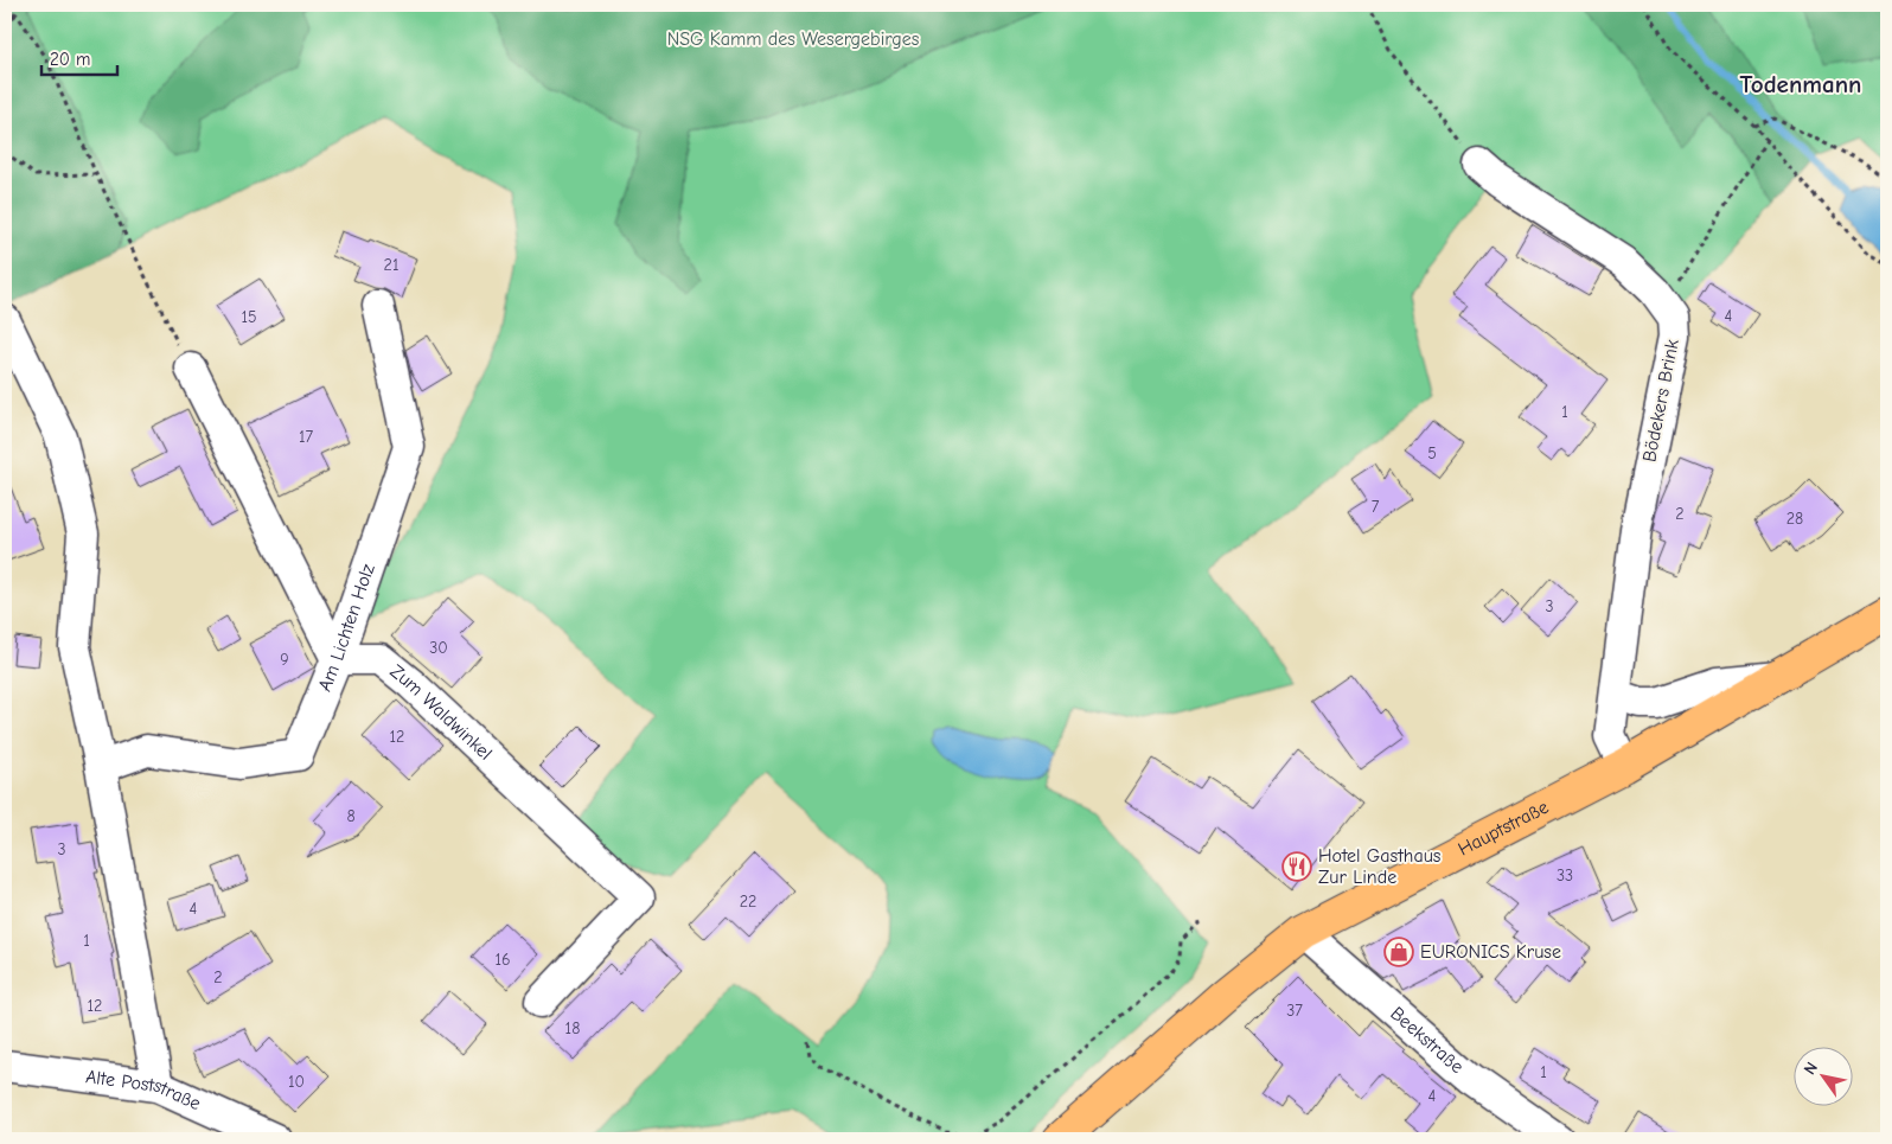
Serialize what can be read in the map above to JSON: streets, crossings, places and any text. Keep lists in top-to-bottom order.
{
  "streets": {
    "main road": ["Hauptstraße"],
    "street": [
      "Bödekers Brink",
      "Am Lichten Holz",
      "Zum Waldwinkel",
      "Beekstraße",
      "Alte Poststraße"
    ]
  },
  "crossings": [
    ["Bödekers Brink", "Hauptstraße"],
    ["Am Lichten Holz", "Zum Waldwinkel"],
    ["Hauptstraße", "Beekstraße"]
  ],
  "districts": ["Todenmann"],
  "parks": ["NSG Kamm des Wesergebirges"],
  "places": {
    "restaurant": ["Hotel Gasthaus Zur Linde"],
    "shop": ["EURONICS Kruse"]
  },
  "house_numbers": [
    "21",
    "4",
    "15",
    "1",
    "17",
    "5",
    "7",
    "2",
    "28",
    "3",
    "30",
    "9",
    "12",
    "8",
    "3",
    "33",
    "22",
    "4",
    "1",
    "16",
    "2",
    "12",
    "37",
    "18",
    "1",
    "10",
    "4"
  ],
  "scale_bar": "20 m",
  "north": "top left"
}
